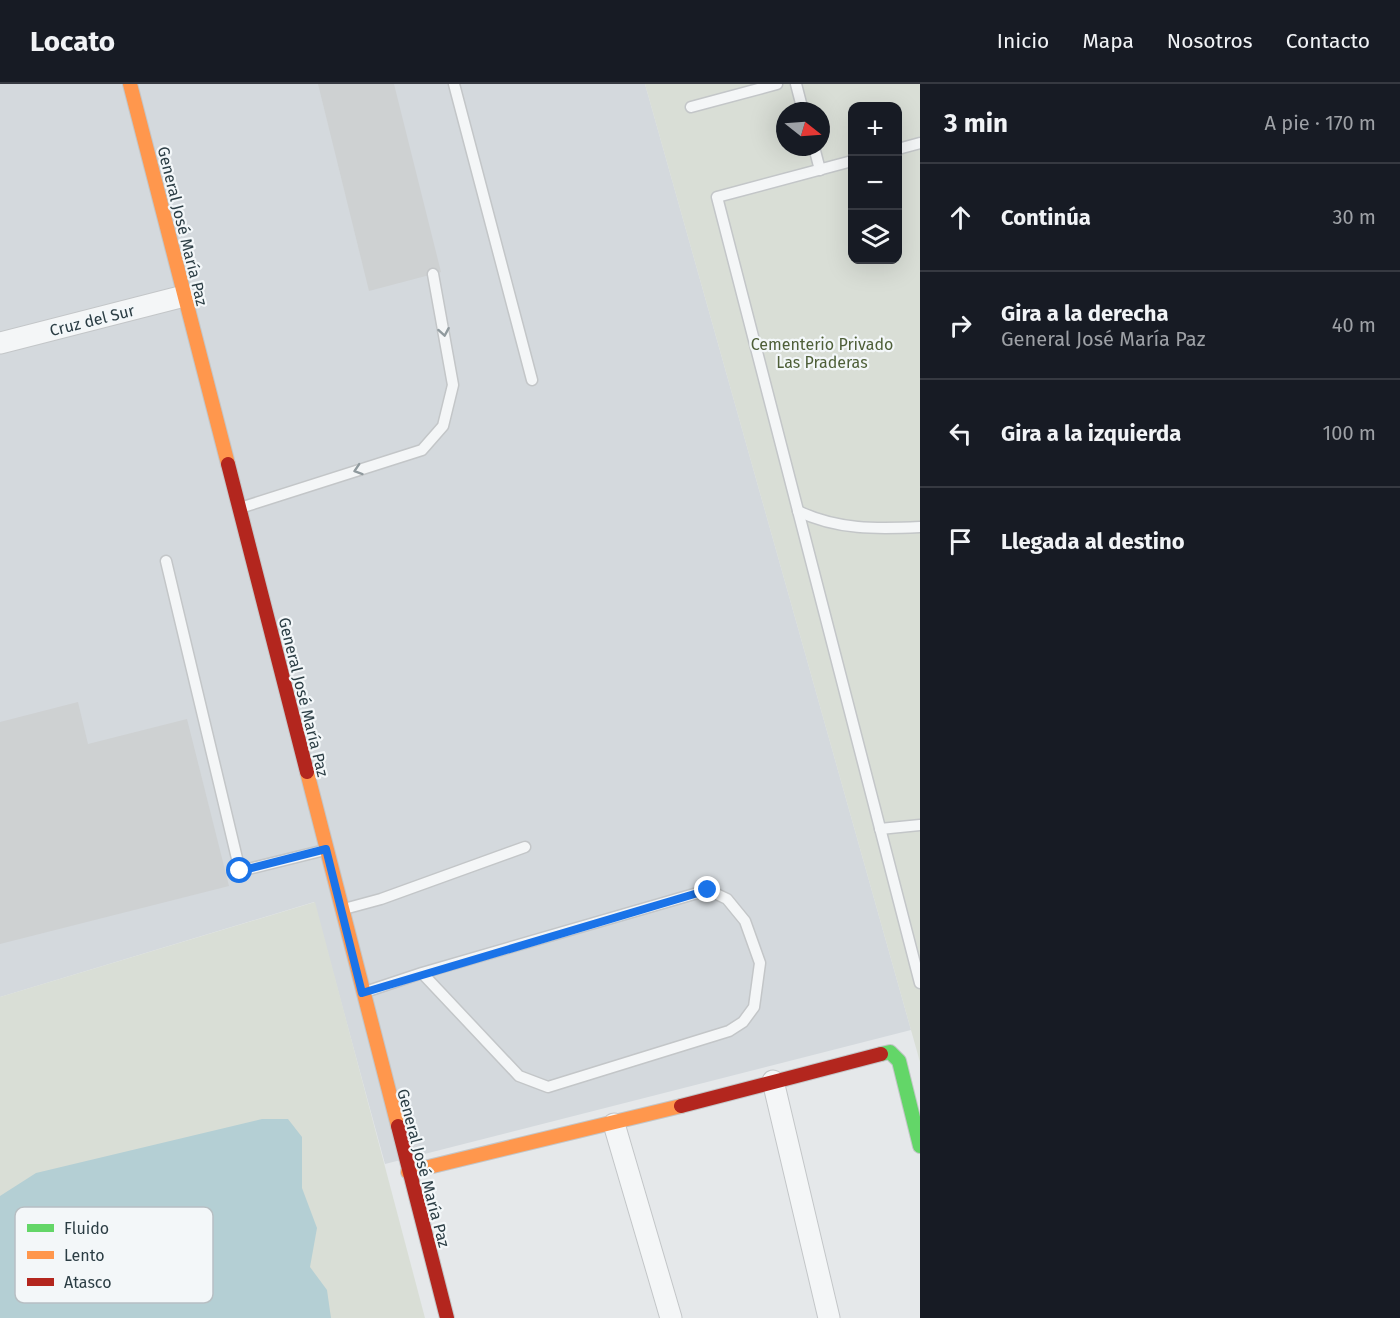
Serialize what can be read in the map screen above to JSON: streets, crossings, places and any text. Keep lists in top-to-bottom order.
{
  "streets": {
    "street": ["General José María Paz", "Cruz del Sur"]
  },
  "crossings": [
    ["General José María Paz", "Cruz del Sur"]
  ],
  "parks": ["Cementerio Privado Las Praderas"],
  "legend": ["Fluido", "Lento", "Atasco"],
  "north": "right",
  "page": {
    "header": "Locato",
    "nav": [
      "Inicio",
      "Mapa",
      "Nosotros",
      "Contacto"
    ],
    "heading": ["3 min", "A pie · 170 m"],
    "map_buttons": ["+", "−"],
    "list": [
      ["Continúa", "30 m"],
      ["Gira a la derecha", "General José María Paz", "40 m"],
      ["Gira a la izquierda", "100 m"],
      "Llegada al destino"
    ]
  }
}
